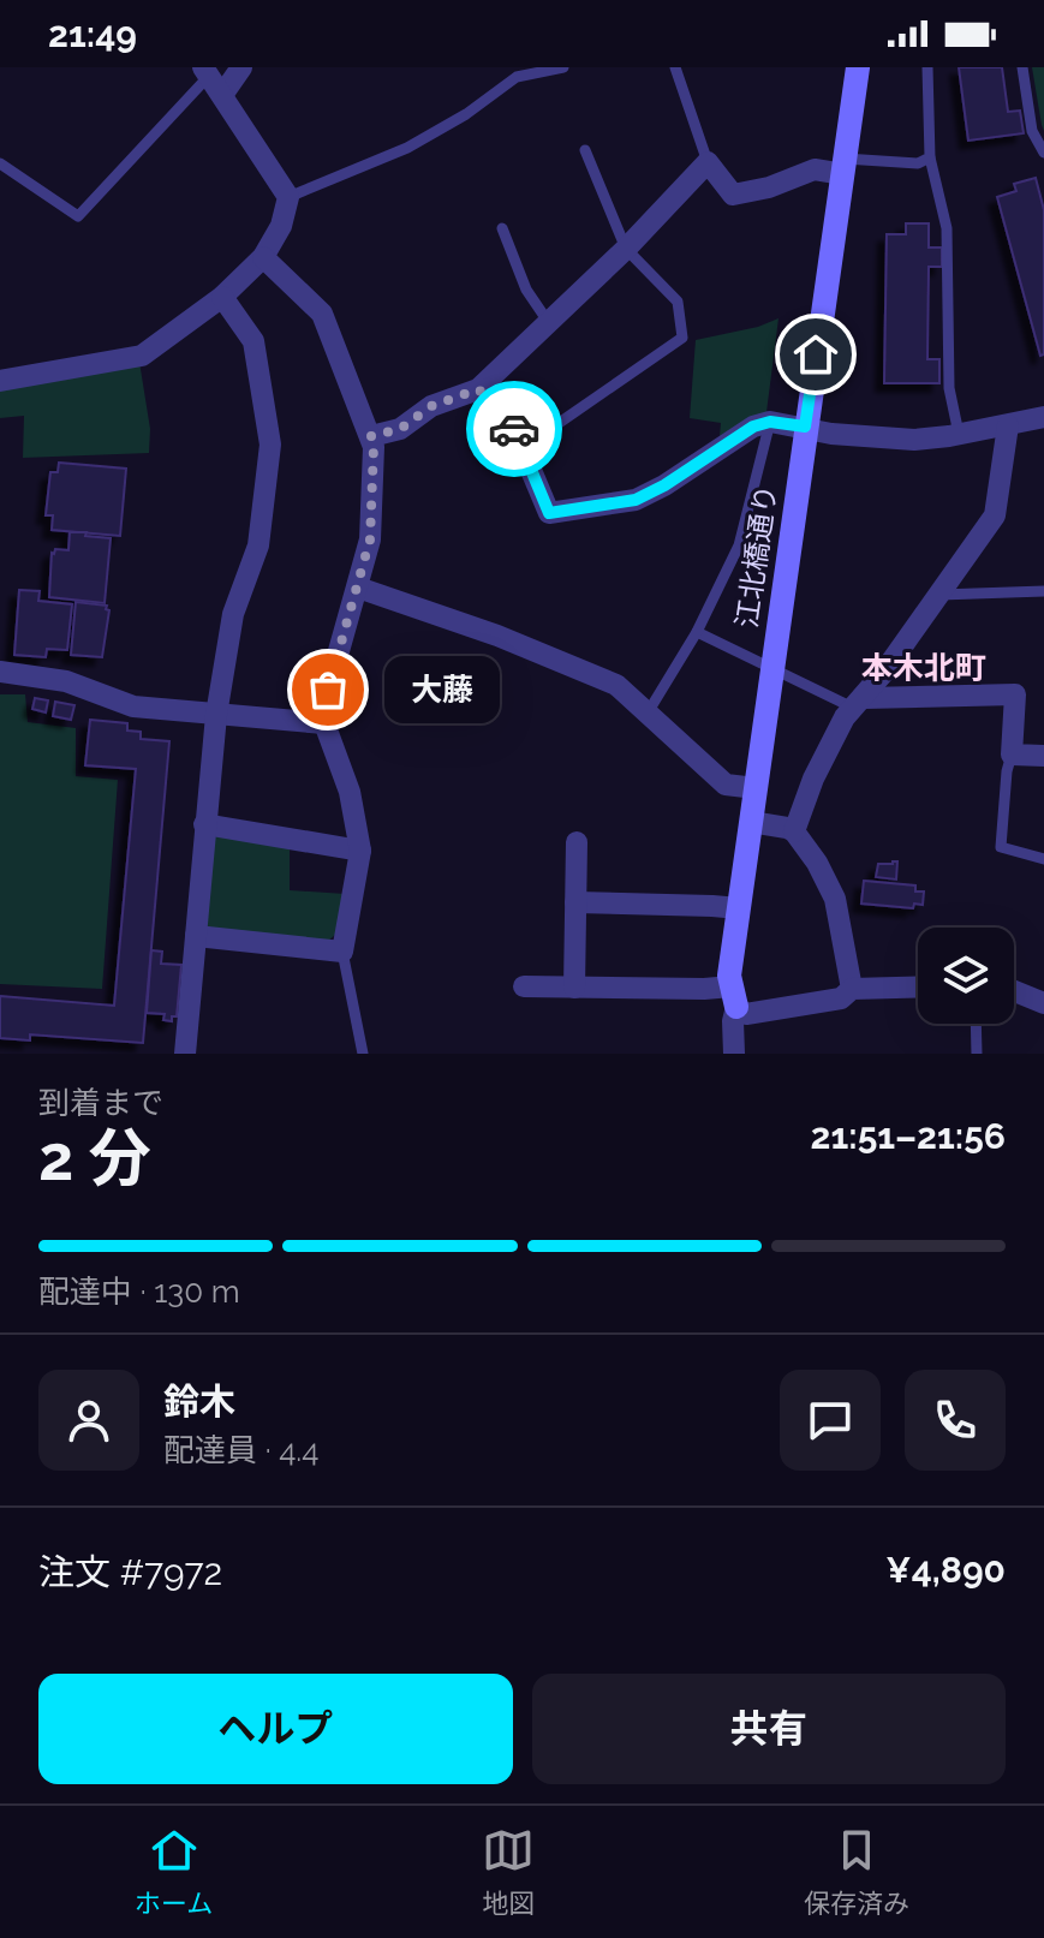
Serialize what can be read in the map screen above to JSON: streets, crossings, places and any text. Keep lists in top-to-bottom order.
{
  "streets": {
    "main road": ["江北橋通り"]
  },
  "districts": ["本木北町"],
  "places": ["大藤"],
  "page": {
    "status": "21:49",
    "bubble": "大藤",
    "heading": ["2 分", "到着まで", "21:51–21:56"],
    "panel": [
      "鈴木",
      "配達員 · 4.4",
      "注文 #7972",
      "¥4,890"
    ],
    "bar": "配達中 · 130 m",
    "buttons": ["ヘルプ", "共有"],
    "tabs": ["ホーム", "地図", "保存済み"]
  }
}
